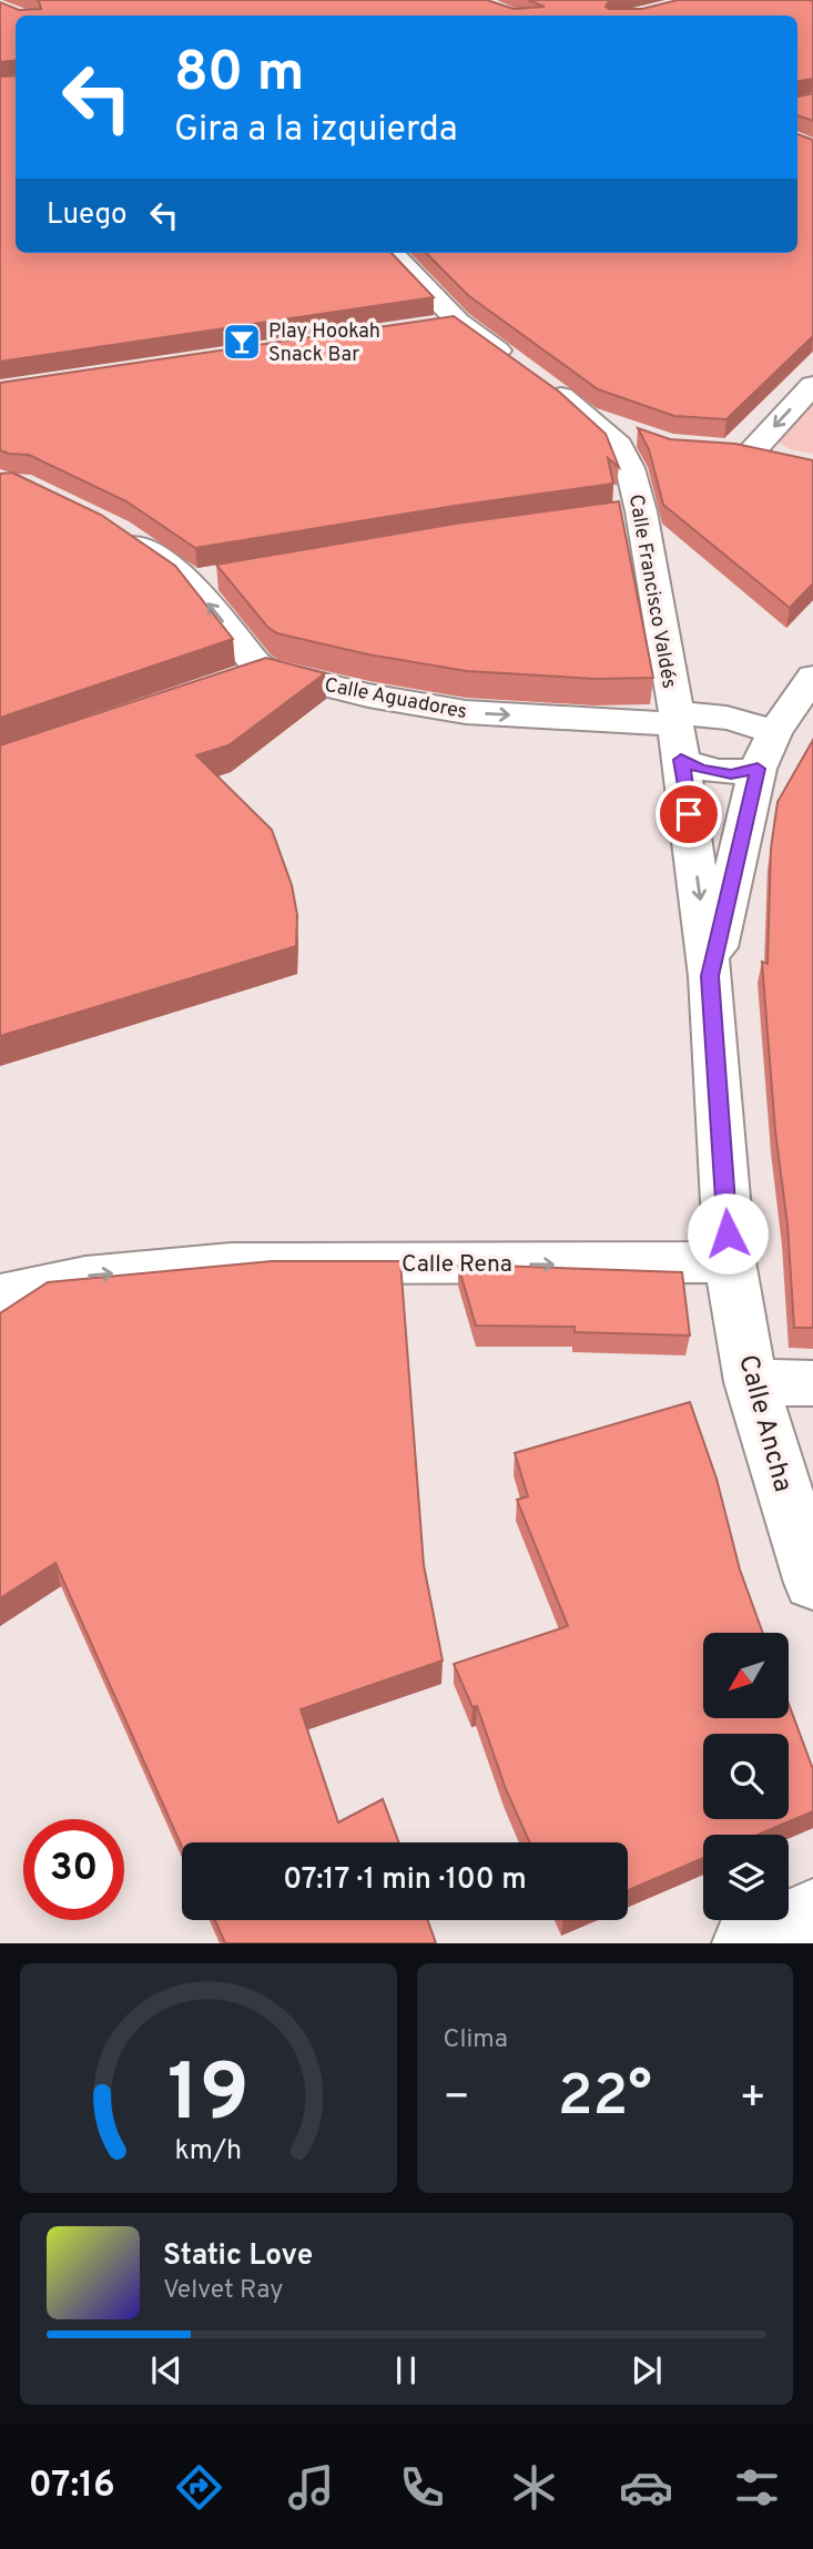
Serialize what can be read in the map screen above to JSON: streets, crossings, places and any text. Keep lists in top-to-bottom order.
{
  "streets": {
    "street": [
      "Calle Francisco Valdés",
      "Calle Aguadores",
      "Calle Rena",
      "Calle Ancha"
    ]
  },
  "crossings": [
    ["Calle Francisco Valdés", "Calle Aguadores"],
    ["Calle Francisco Valdés", "Calle Rena"],
    ["Calle Francisco Valdés", "Calle Ancha"],
    ["Calle Rena", "Calle Ancha"]
  ],
  "one_way": ["Calle Aguadores", "Calle Rena"],
  "places": {
    "bar": ["Play Hookah Snack Bar"]
  },
  "north": "bottom left",
  "page": {
    "turn": ["80 m", "Gira a la izquierda"],
    "then": "Luego",
    "limit": "30",
    "trip": "07:17 · 1 min · 100 m",
    "tile": "Clima",
    "heat": ["−", "22°", "+"],
    "song": ["Static Love", "Velvet Ray"],
    "tabs": "07:16",
    "gauge": ["19", "km/h"]
  }
}
